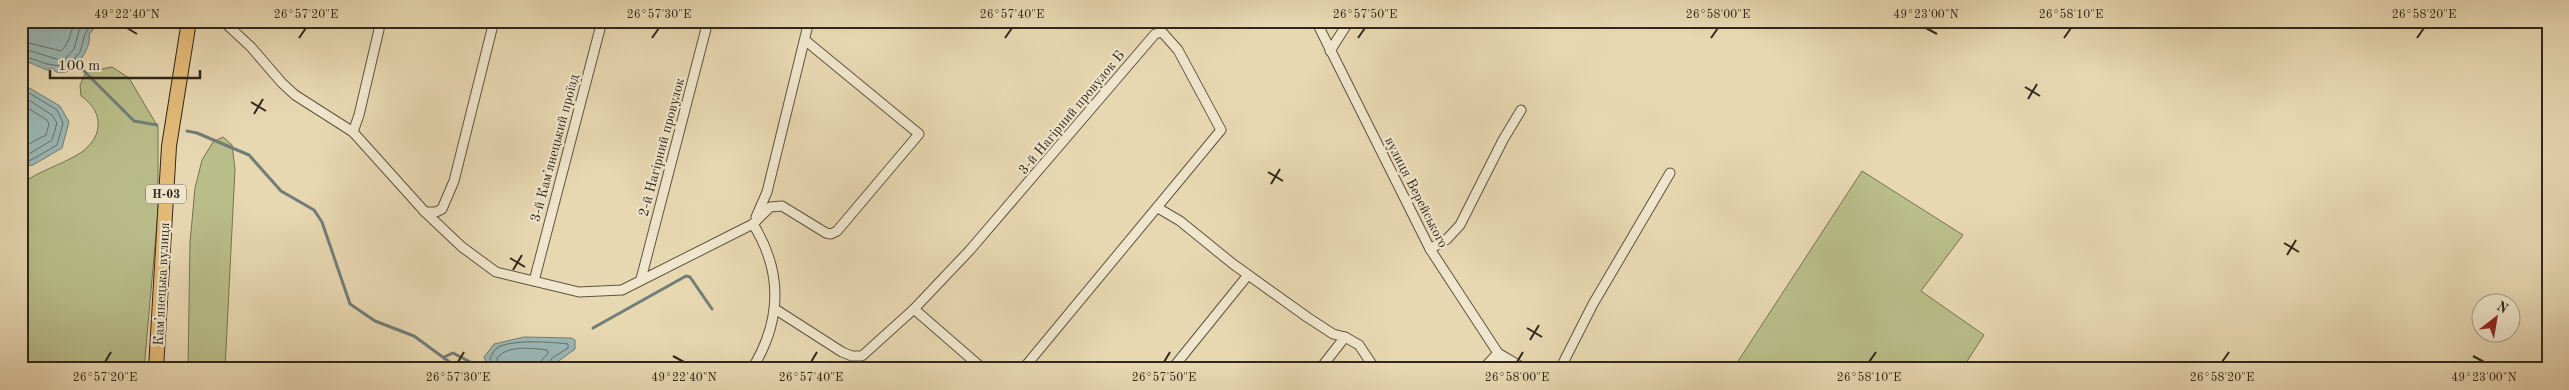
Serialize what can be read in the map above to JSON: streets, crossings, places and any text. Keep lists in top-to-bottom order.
{
  "streets": {
    "main road": ["Н-03", "Камʼянецька вулиця"],
    "street": [
      "3-й Нагірний провулок Б",
      "2-й Нагірний провулок",
      "3-й Камʼянецький проїзд",
      "вулиця Верейського"
    ]
  },
  "scale_bar": "100 m",
  "north": "top right",
  "coordinates": [
    "49°22'40\"N",
    "26°57'20\"E",
    "26°57'30\"E",
    "26°57'40\"E",
    "26°57'50\"E",
    "26°58'00\"E",
    "49°23'00\"N",
    "26°58'10\"E",
    "26°58'20\"E"
  ]
}
